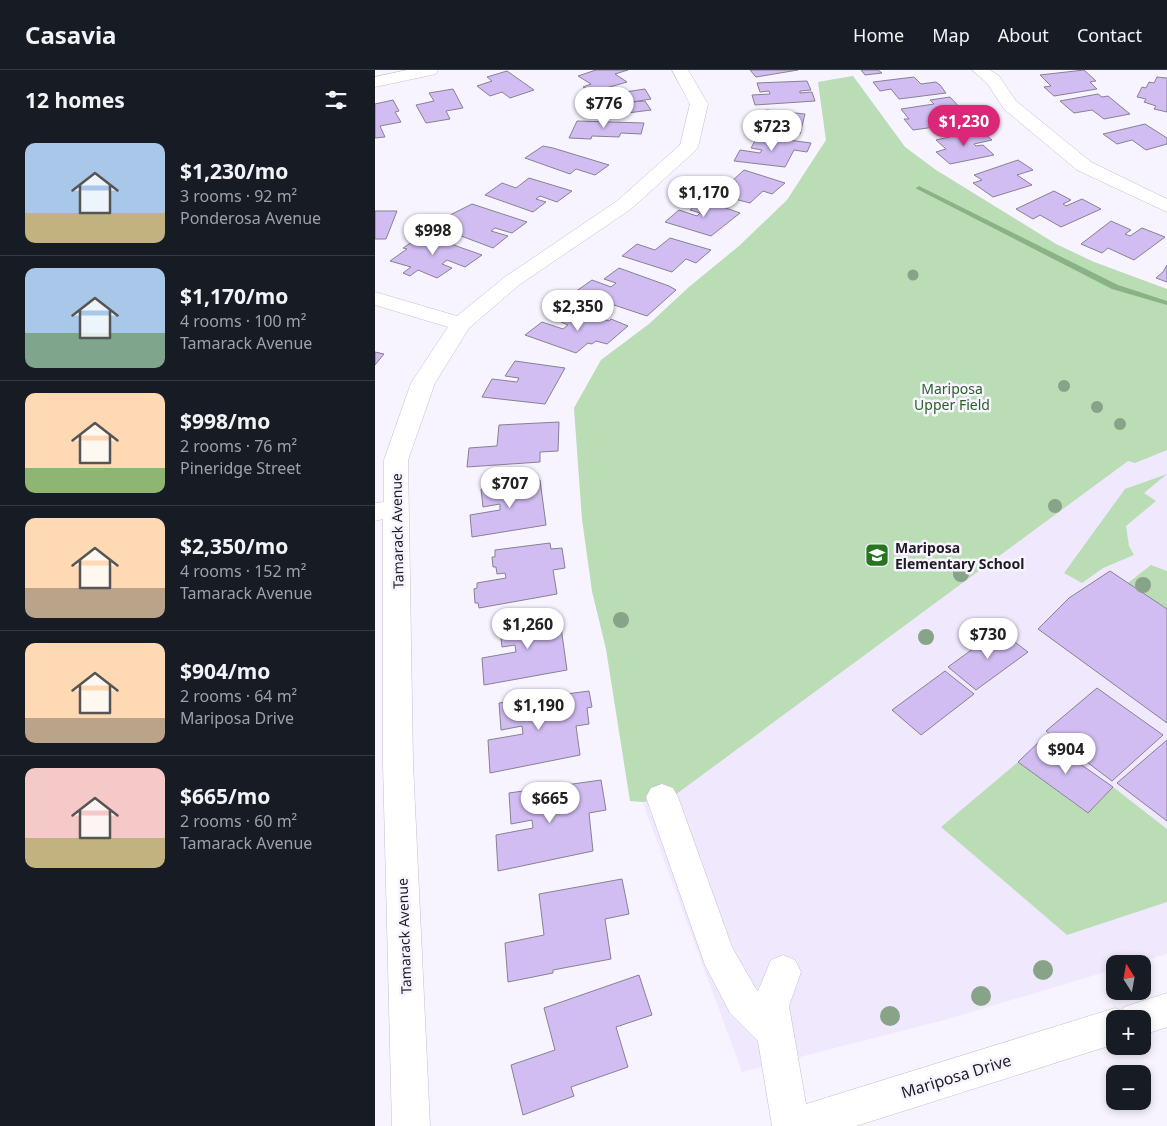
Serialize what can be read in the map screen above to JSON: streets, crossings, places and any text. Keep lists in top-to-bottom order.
{
  "streets": {
    "street": ["Tamarack Avenue", "Mariposa Drive"]
  },
  "parks": ["Mariposa Upper Field"],
  "places": {
    "school or university": ["Mariposa Elementary School"]
  },
  "north": "top",
  "page": {
    "header": "Casavia",
    "nav": [
      "Home",
      "Map",
      "About",
      "Contact"
    ],
    "heading": "12 homes",
    "price": [
      "$776",
      "$1,230",
      "$723",
      "$1,170",
      "$998",
      "$2,350",
      "$707",
      "$1,260",
      "$730",
      "$1,190",
      "$904",
      "$665"
    ],
    "list": [
      {
        "name": "$1,230/mo",
        "note": "3 rooms · 92 m² · Ponderosa Avenue"
      },
      {
        "name": "$1,170/mo",
        "note": "4 rooms · 100 m² · Tamarack Avenue"
      },
      {
        "name": "$998/mo",
        "note": "2 rooms · 76 m² · Pineridge Street"
      },
      {
        "name": "$2,350/mo",
        "note": "4 rooms · 152 m² · Tamarack Avenue"
      },
      {
        "name": "$904/mo",
        "note": "2 rooms · 64 m² · Mariposa Drive"
      },
      {
        "name": "$665/mo",
        "note": "2 rooms · 60 m² · Tamarack Avenue"
      }
    ],
    "map_buttons": ["+", "−"]
  }
}
